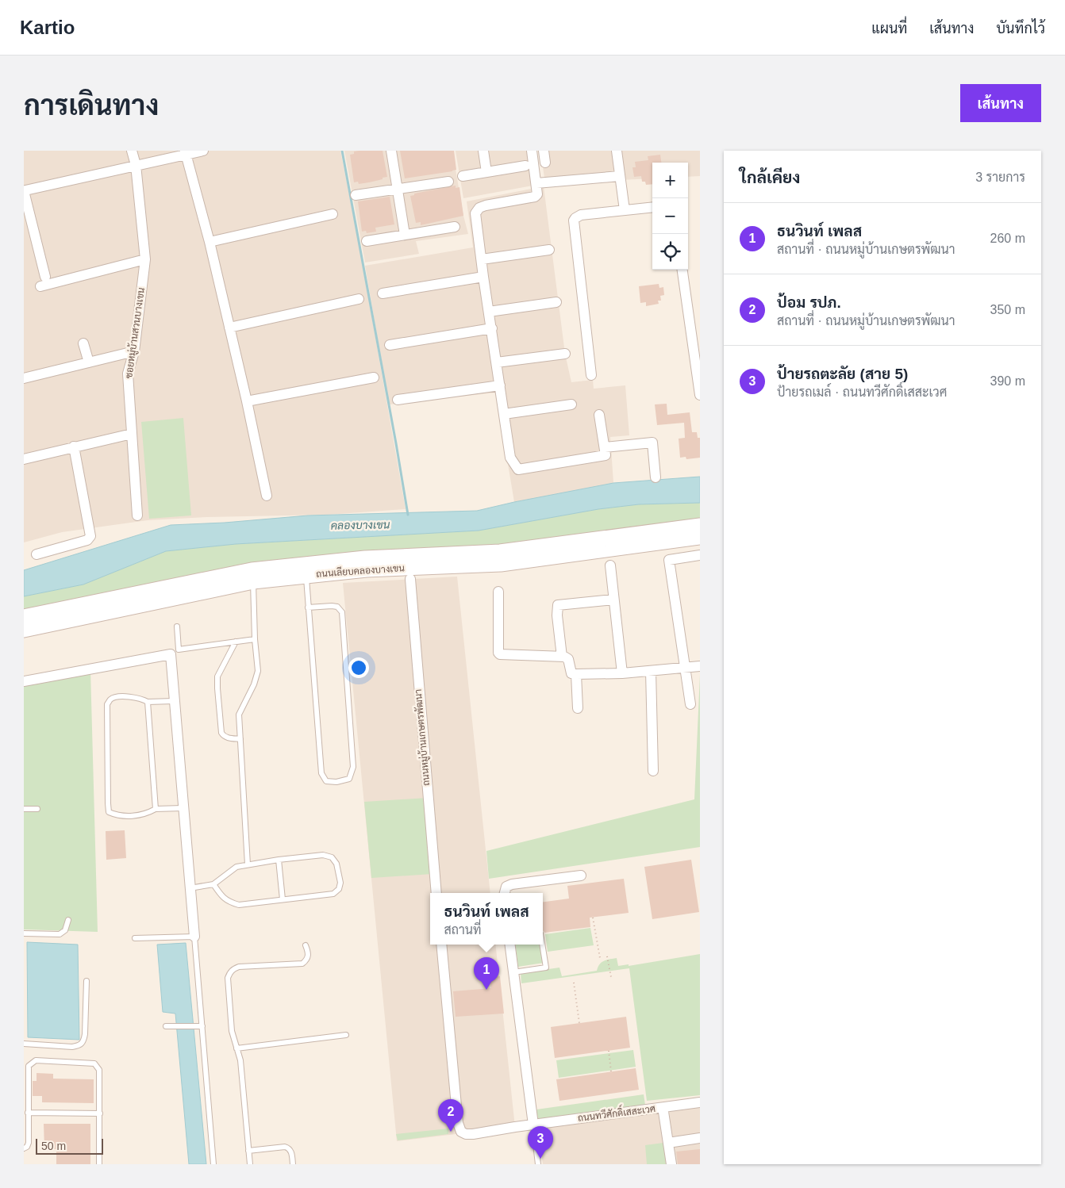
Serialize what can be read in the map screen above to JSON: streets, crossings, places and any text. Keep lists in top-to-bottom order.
{
  "streets": {
    "main road": ["ถนนเลียบคลองบางเขน"],
    "street": ["ซอยหมู่บ้านสวนบางเขน", "ถนนหมู่บ้านเกษตรพัฒนา", "ถนนทวีศักดิ์เสสะเวศ"]
  },
  "water": ["คลองบางเขน"],
  "scale_bar": "50 m",
  "page": {
    "header": "Kartio",
    "nav": ["แผนที่", "เส้นทาง", "บันทึกไว้"],
    "buttons": "เส้นทาง",
    "title": "การเดินทาง",
    "heading": ["ใกล้เคียง", "3 รายการ"],
    "map_buttons": ["+", "−"],
    "list": [
      {
        "mark": "1",
        "name": "ธนวินท์ เพลส",
        "note": "สถานที่ · ถนนหมู่บ้านเกษตรพัฒนา",
        "value": "260 m"
      },
      {
        "mark": "2",
        "name": "ป้อม รปภ.",
        "note": "สถานที่ · ถนนหมู่บ้านเกษตรพัฒนา",
        "value": "350 m"
      },
      {
        "mark": "3",
        "name": "ป้ายรถตะลัย (สาย 5)",
        "note": "ป้ายรถเมล์ · ถนนทวีศักดิ์เสสะเวศ",
        "value": "390 m"
      }
    ],
    "popup": ["ธนวินท์ เพลส", "สถานที่"],
    "pins": ["1", "2", "3"],
    "scale": "50 m"
  }
}
